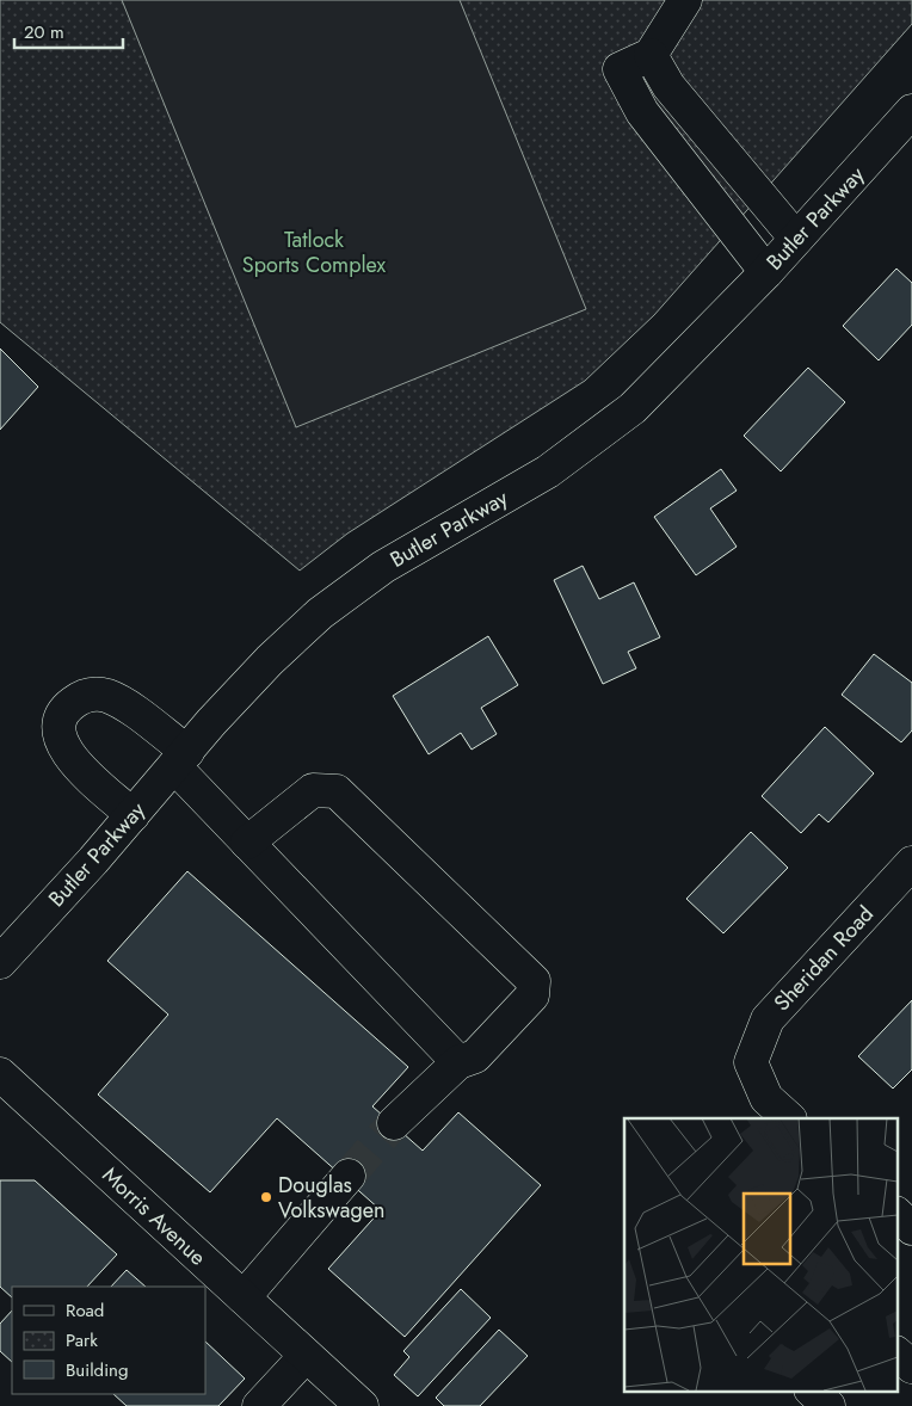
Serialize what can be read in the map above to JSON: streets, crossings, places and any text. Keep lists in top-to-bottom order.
{
  "streets": {
    "street": ["Butler Parkway", "Sheridan Road", "Morris Avenue"]
  },
  "parks": ["Tatlock Sports Complex"],
  "places": ["Douglas Volkswagen"],
  "legend": ["Road", "Park", "Building"],
  "scale_bar": "20 m"
}
